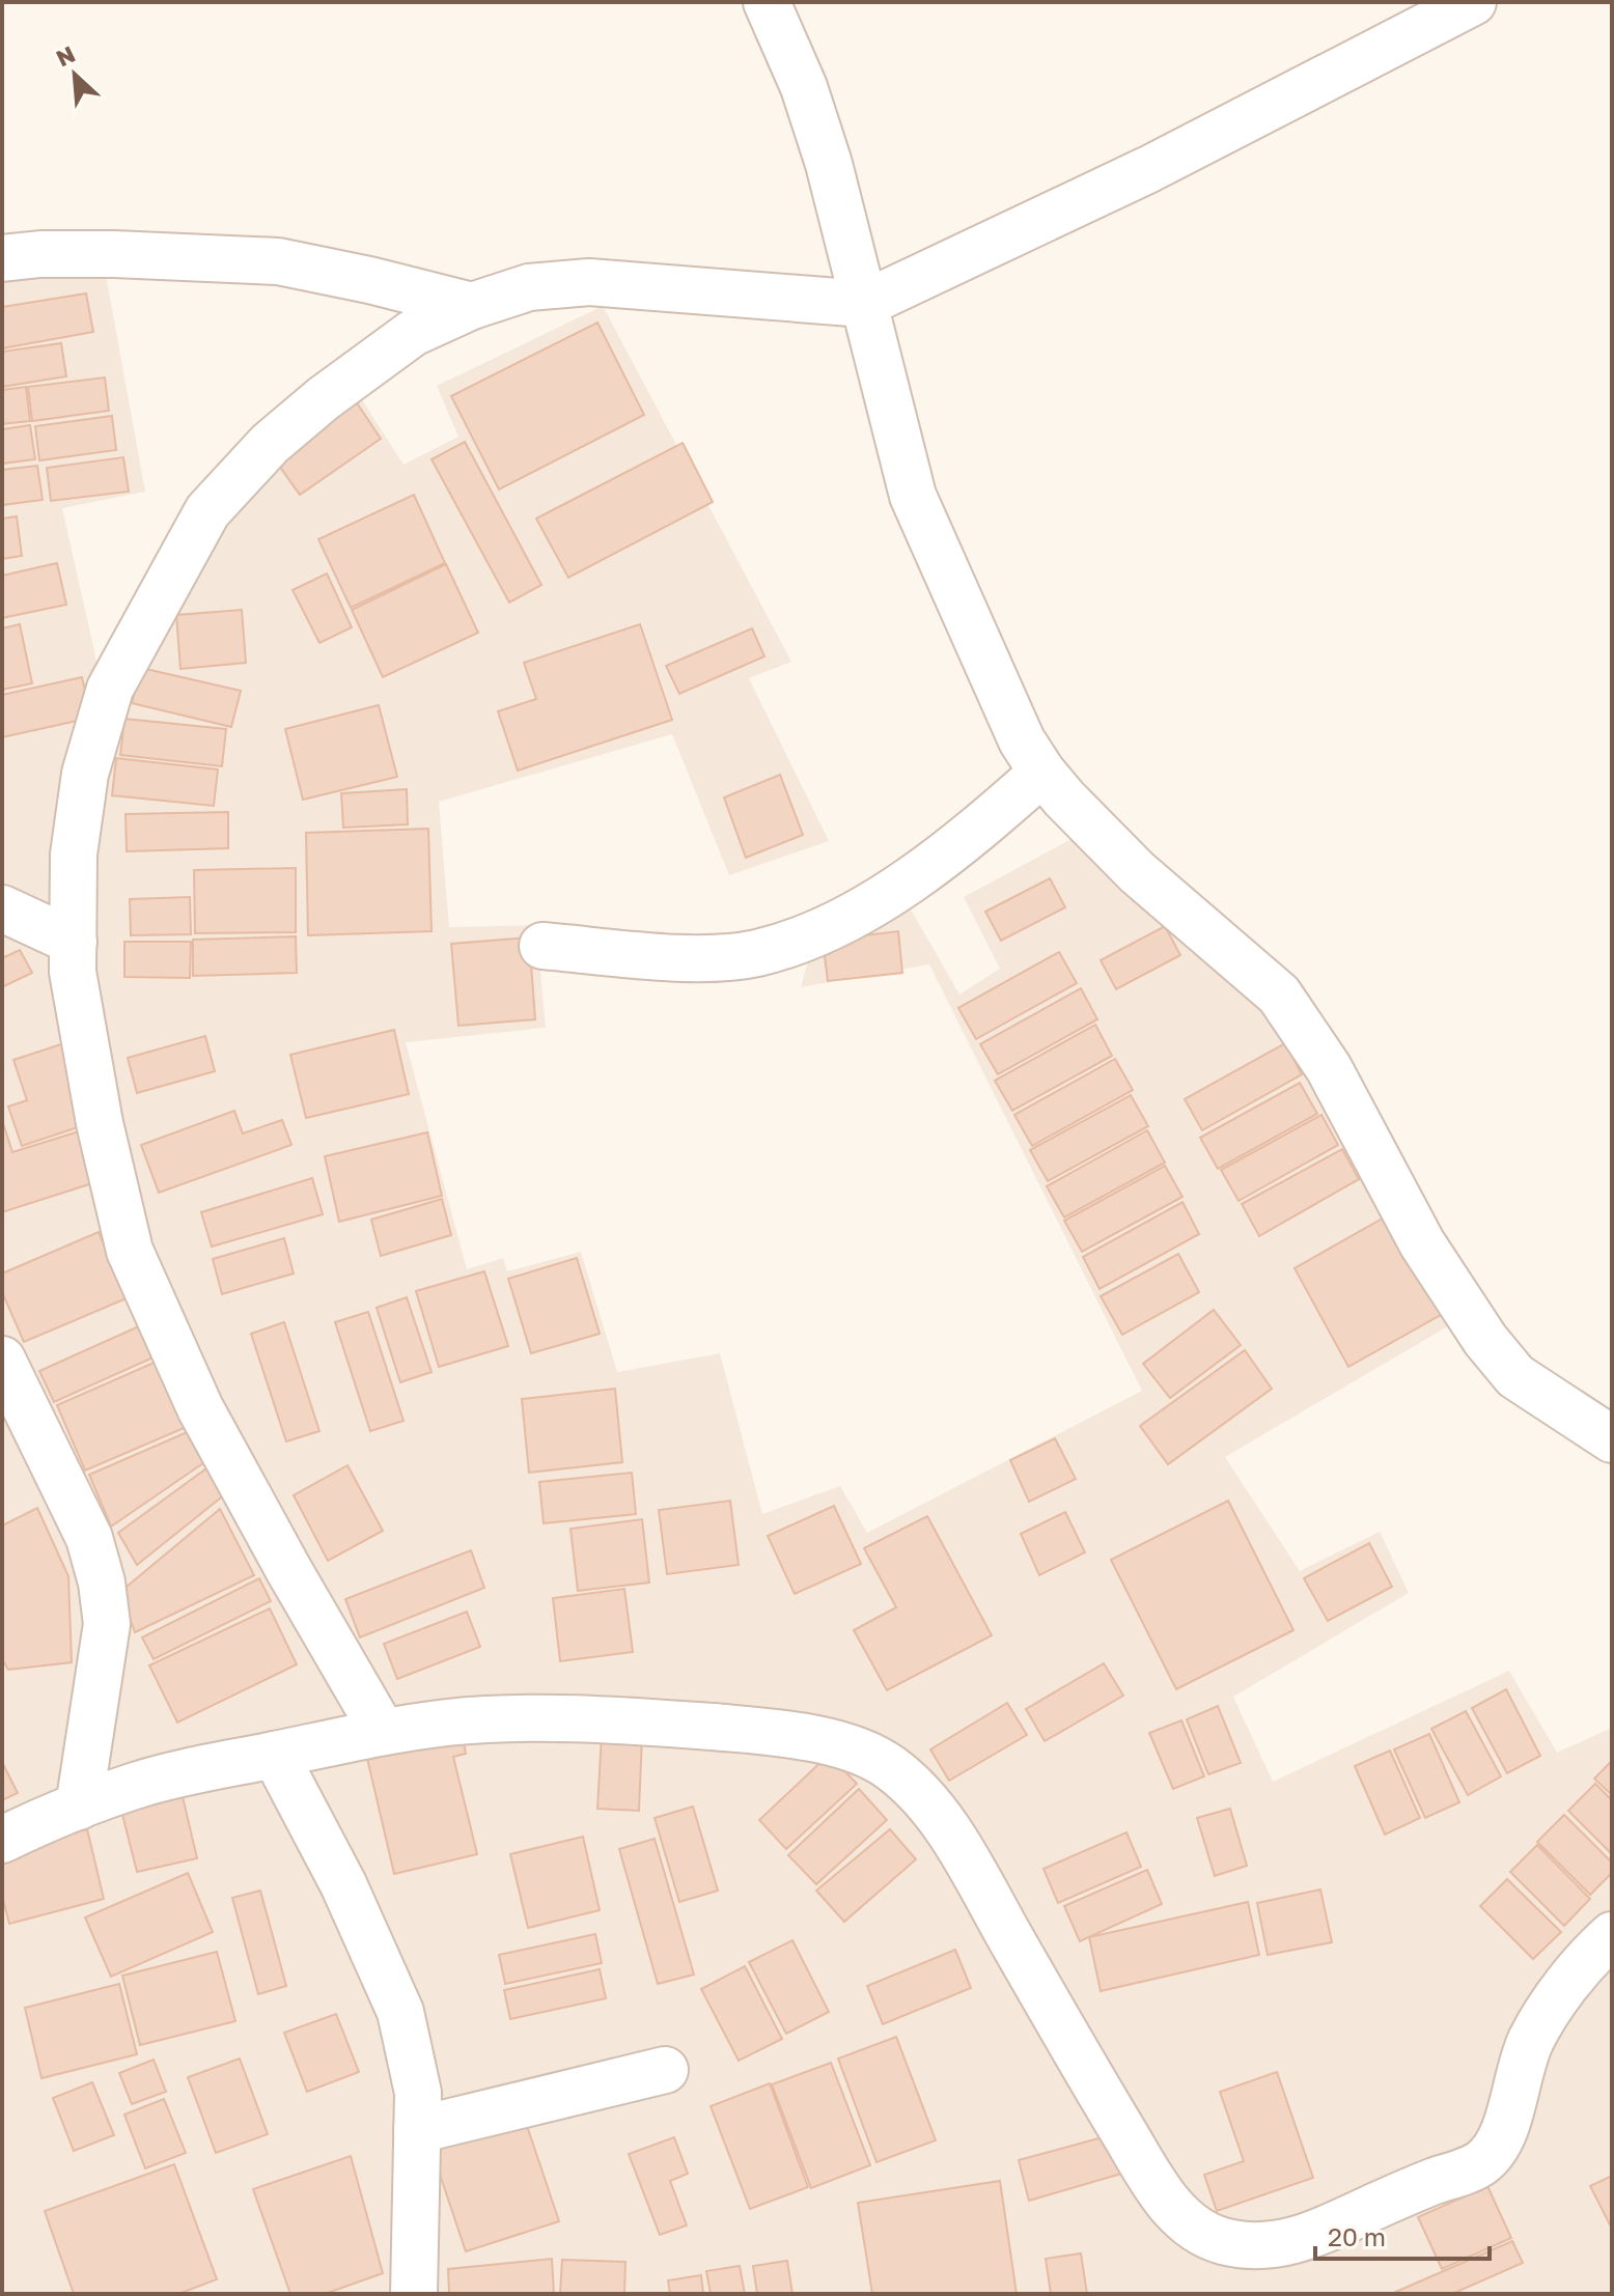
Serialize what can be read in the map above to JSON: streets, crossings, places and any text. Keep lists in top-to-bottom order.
{
  "scale_bar": "20 m",
  "north": "top left"
}
